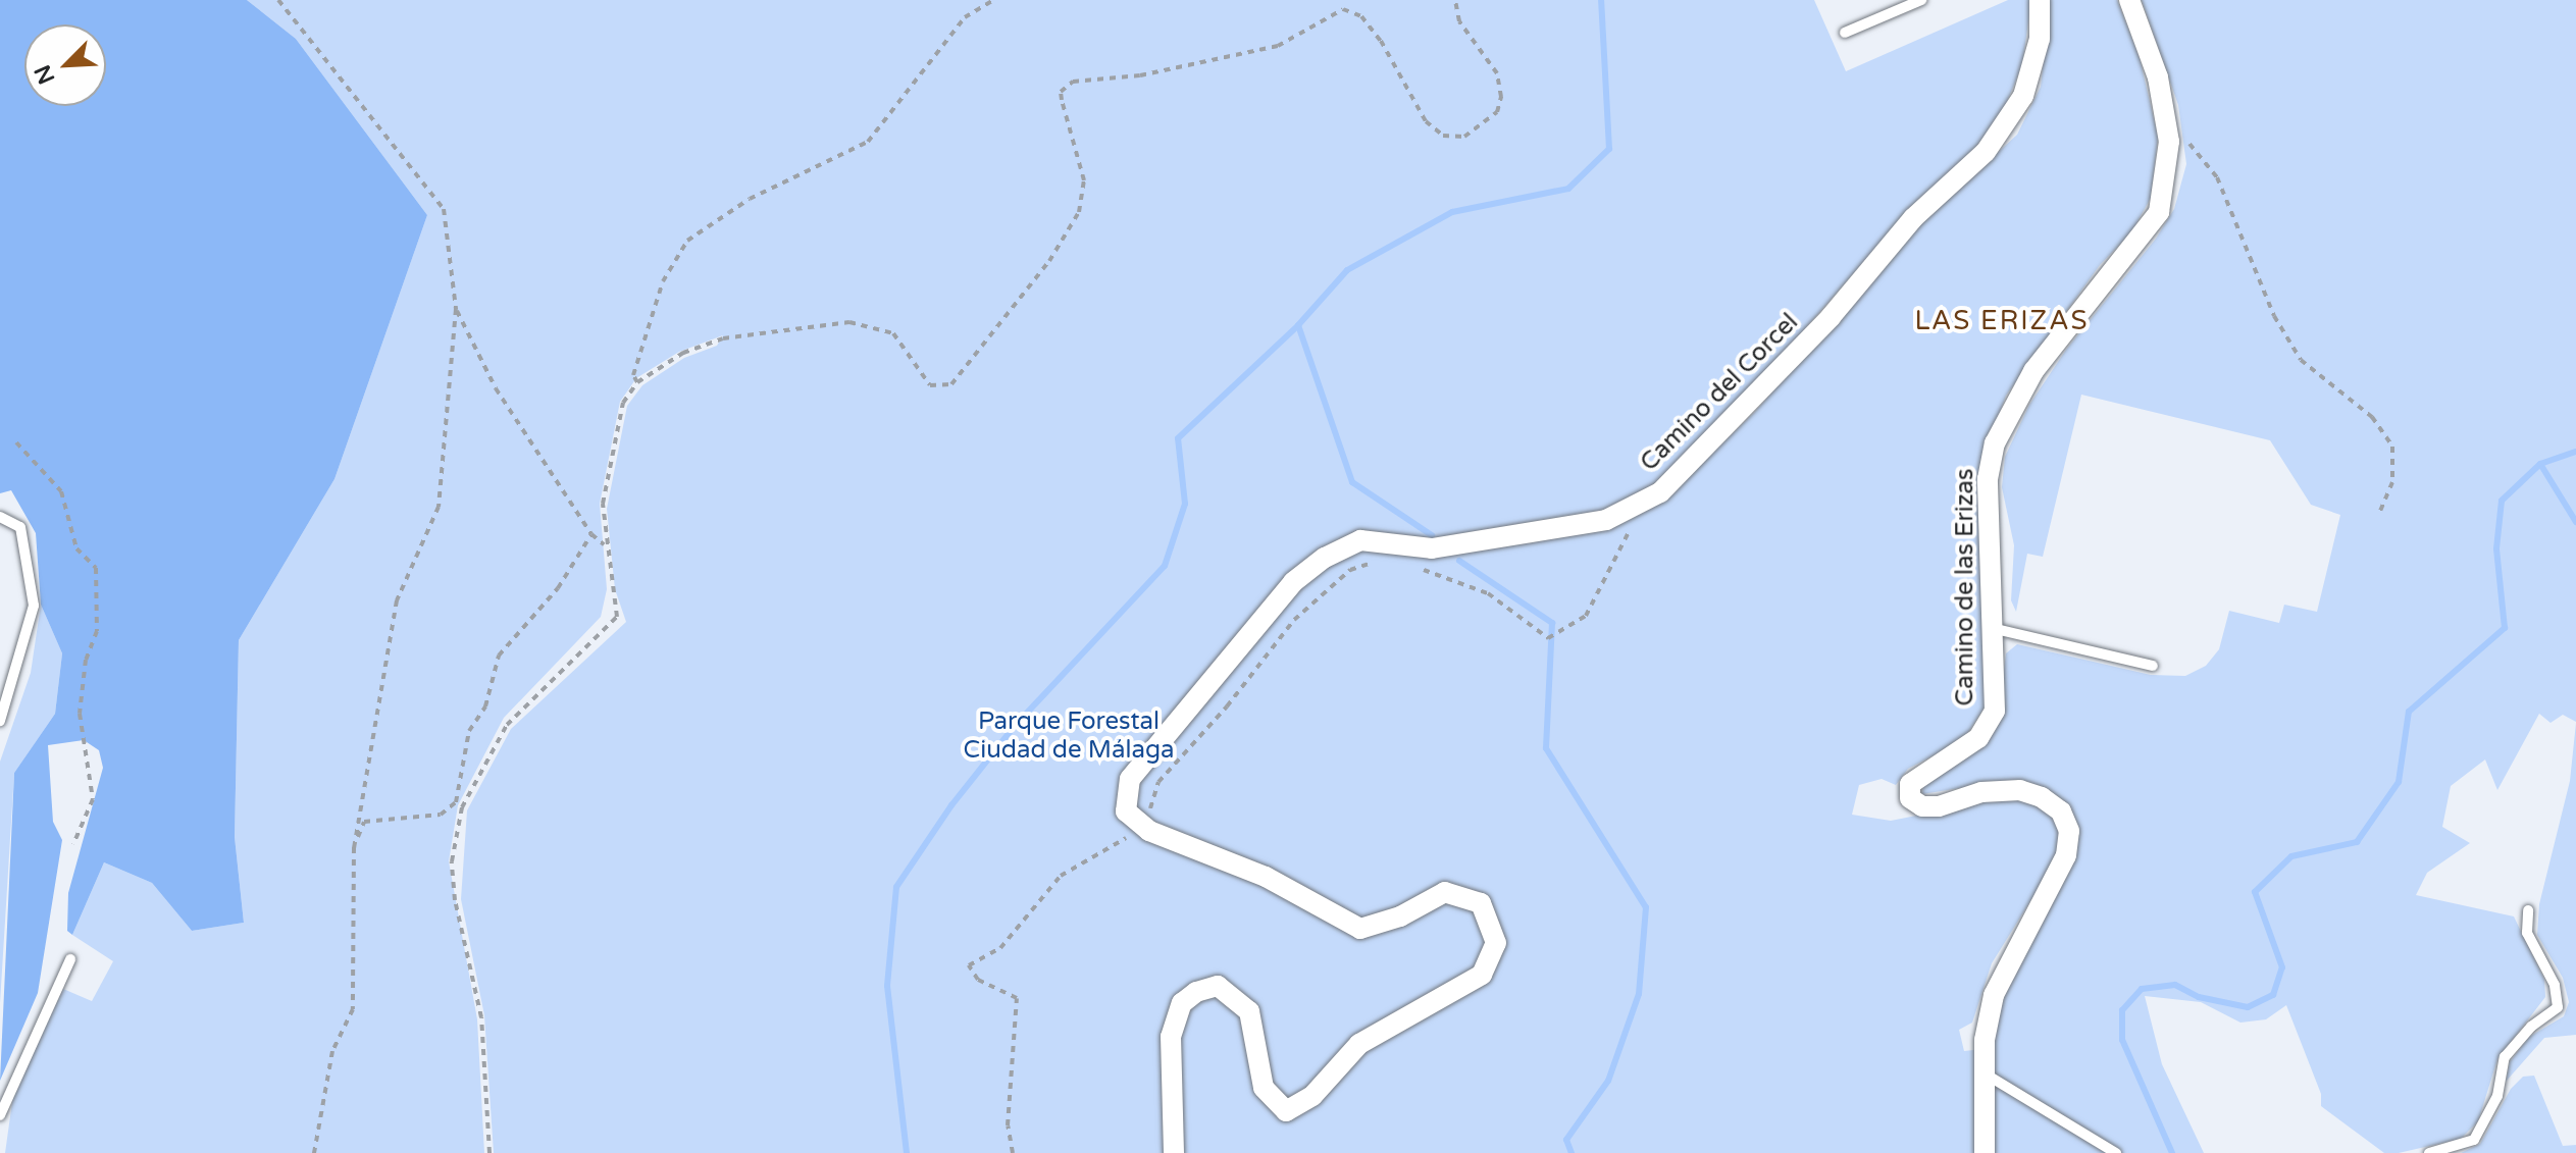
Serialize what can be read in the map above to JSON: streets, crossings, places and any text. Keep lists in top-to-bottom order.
{
  "streets": {
    "street": ["Camino del Corcel", "Camino de las Erizas"]
  },
  "districts": ["LAS ERIZAS"],
  "parks": ["Parque Forestal Ciudad de Málaga"],
  "north": "bottom left"
}
